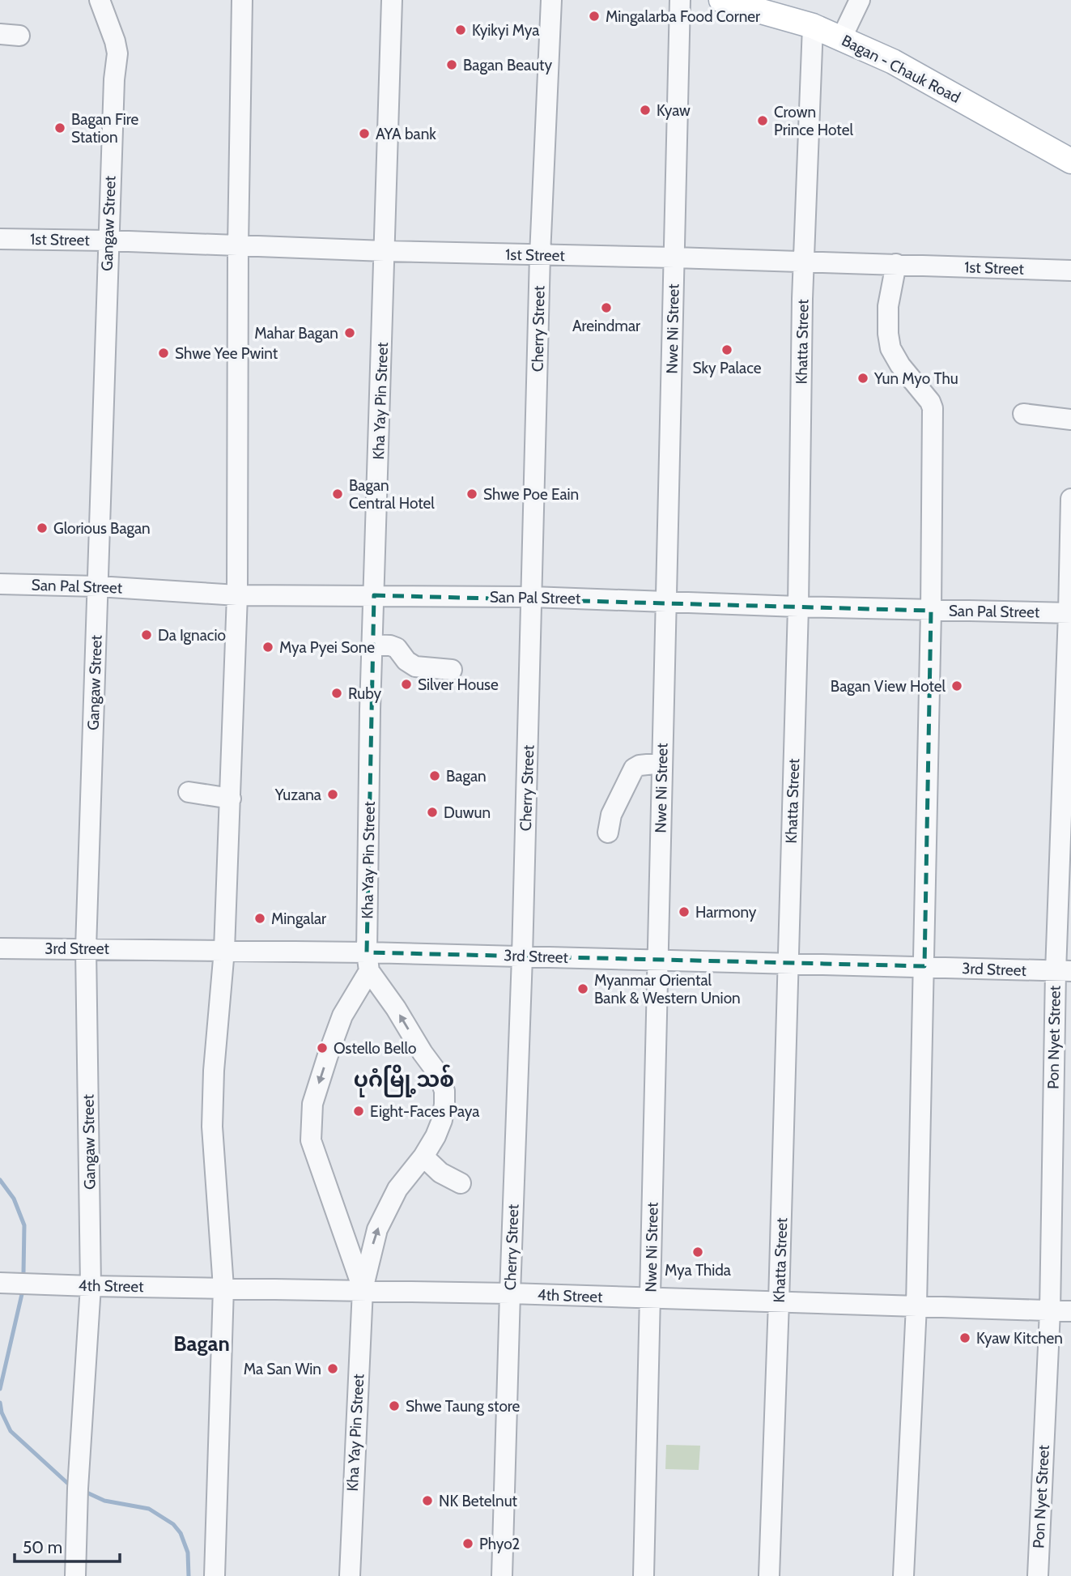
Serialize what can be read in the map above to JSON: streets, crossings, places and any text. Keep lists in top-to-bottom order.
{
  "streets": {
    "main road": ["Bagan - Chauk Road"],
    "street": [
      "Gangaw Street",
      "1st Street",
      "Cherry Street",
      "Nwe Ni Street",
      "Khatta Street",
      "Kha Yay Pin Street",
      "San Pal Street",
      "3rd Street",
      "Pon Nyet Street",
      "4th Street"
    ]
  },
  "crossings": [
    ["Bagan - Chauk Road", "Khatta Street"],
    ["Gangaw Street", "1st Street"],
    ["Gangaw Street", "San Pal Street"],
    ["Gangaw Street", "3rd Street"],
    ["Gangaw Street", "4th Street"],
    ["1st Street", "Cherry Street"],
    ["1st Street", "Nwe Ni Street"],
    ["1st Street", "Khatta Street"],
    ["1st Street", "Kha Yay Pin Street"],
    ["Cherry Street", "San Pal Street"],
    ["Cherry Street", "3rd Street"],
    ["Cherry Street", "4th Street"],
    ["Nwe Ni Street", "San Pal Street"],
    ["Nwe Ni Street", "3rd Street"],
    ["Nwe Ni Street", "4th Street"],
    ["Khatta Street", "San Pal Street"],
    ["Khatta Street", "3rd Street"],
    ["Khatta Street", "4th Street"],
    ["Kha Yay Pin Street", "San Pal Street"],
    ["Kha Yay Pin Street", "3rd Street"],
    ["Kha Yay Pin Street", "4th Street"],
    ["San Pal Street", "Pon Nyet Street"],
    ["3rd Street", "Pon Nyet Street"],
    ["Pon Nyet Street", "4th Street"]
  ],
  "districts": ["ပုဂံမြို့သစ်", "Bagan"],
  "places": [
    "Mingalarba Food Corner",
    "Kyikyi Mya",
    "Bagan Beauty",
    "Kyaw",
    "Crown Prince Hotel",
    "Bagan Fire Station",
    "AYA bank",
    "Areindmar",
    "Mahar Bagan",
    "Sky Palace",
    "Shwe Yee Pwint",
    "Yun Myo Thu",
    "Bagan Central Hotel",
    "Shwe Poe Eain",
    "Glorious Bagan",
    "Da Ignacio",
    "Mya Pyei Sone",
    "Silver House",
    "Bagan View Hotel",
    "Ruby",
    "Bagan",
    "Yuzana",
    "Duwun",
    "Harmony",
    "Mingalar",
    "Myanmar Oriental Bank & Western Union",
    "Ostello Bello",
    "Eight-Faces Paya",
    "Mya Thida",
    "Kyaw Kitchen",
    "Ma San Win",
    "Shwe Taung store",
    "NK Betelnut",
    "Phyo2"
  ],
  "scale_bar": "50 m"
}
